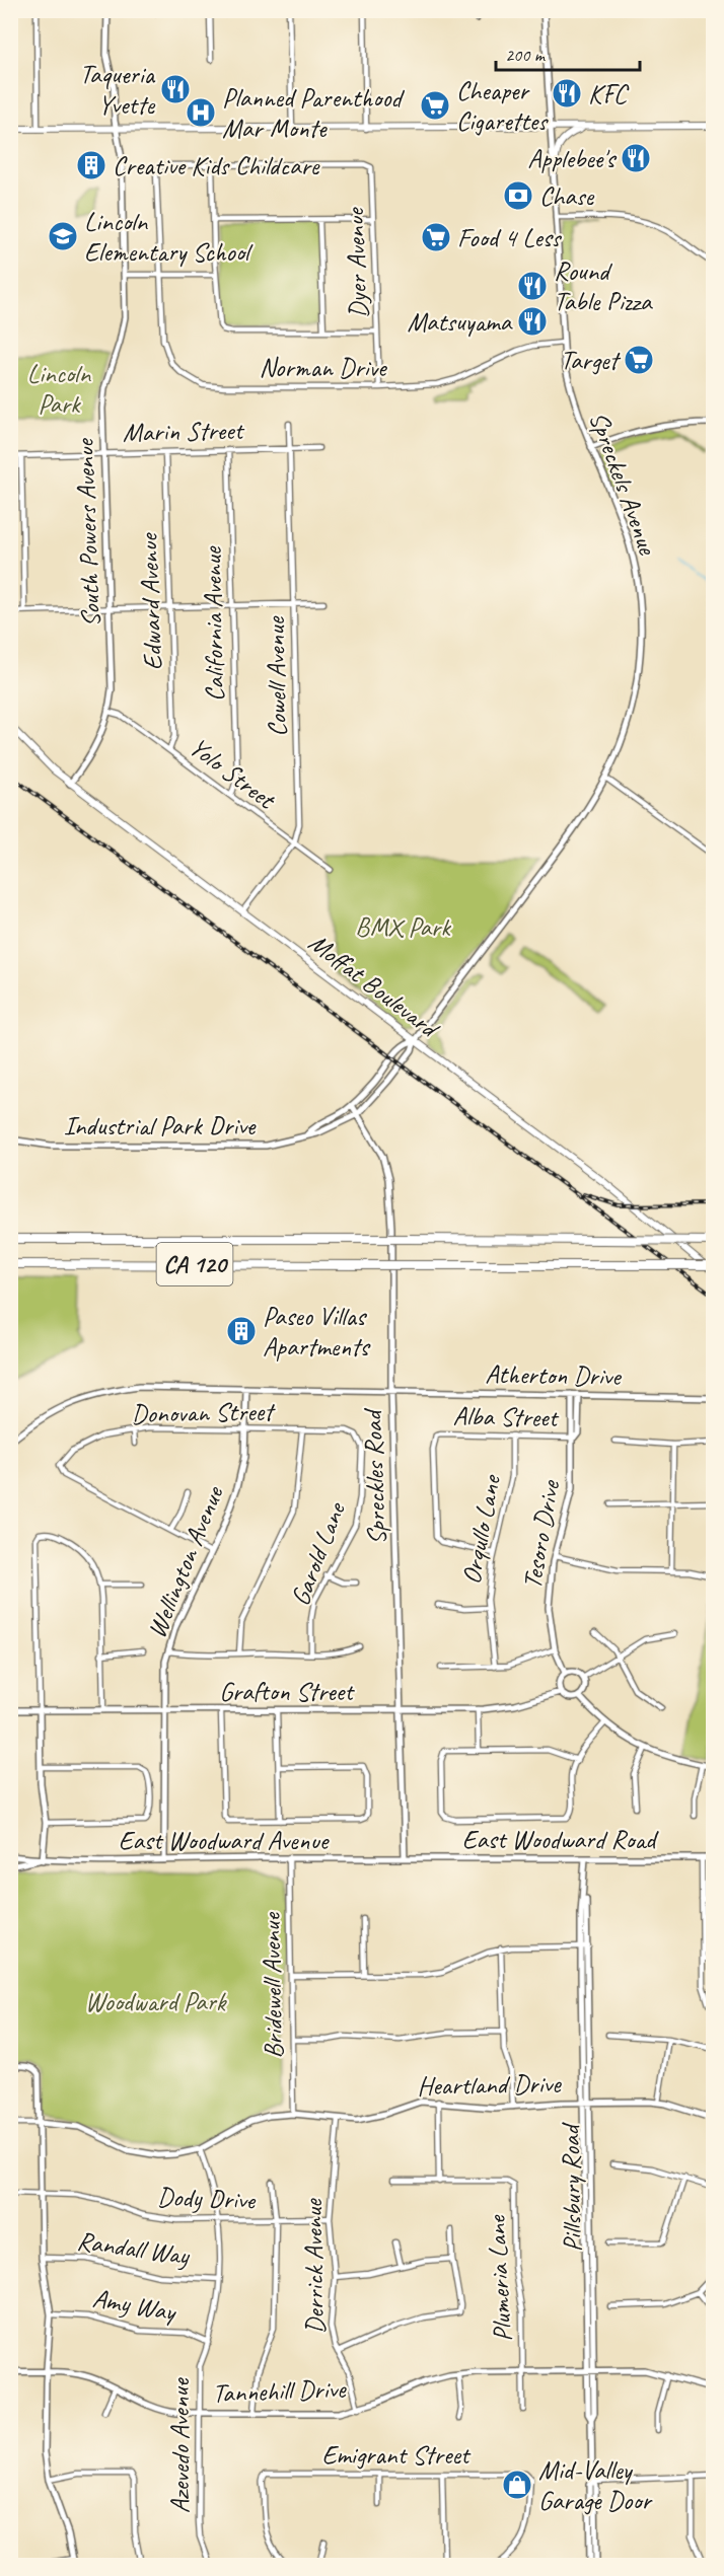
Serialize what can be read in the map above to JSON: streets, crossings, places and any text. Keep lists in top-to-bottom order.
{
  "streets": {
    "highway": ["CA 120"],
    "main road": ["Moffat Boulevard"],
    "street": [
      "Dyer Avenue",
      "Norman Drive",
      "Marin Street",
      "Spreckels Avenue",
      "South Powers Avenue",
      "Edward Avenue",
      "California Avenue",
      "Cowell Avenue",
      "Yolo Street",
      "Industrial Park Drive",
      "Atherton Drive",
      "Donovan Street",
      "Alba Street",
      "Spreckles Road",
      "Orqullo Lane",
      "Tesoro Drive",
      "Garold Lane",
      "Wellington Avenue",
      "Grafton Street",
      "East Woodward Road",
      "East Woodward Avenue",
      "Bridewell Avenue",
      "Heartland Drive",
      "Pillsbury Road",
      "Dody Drive",
      "Randall Way",
      "Derrick Avenue",
      "Plumeria Lane",
      "Amy Way",
      "Tannehill Drive",
      "Azevedo Avenue",
      "Emigrant Street"
    ]
  },
  "crossings": [
    ["Dyer Avenue", "Norman Drive"],
    ["Norman Drive", "Spreckels Avenue"],
    ["Marin Street", "South Powers Avenue"],
    ["Marin Street", "Edward Avenue"],
    ["Marin Street", "California Avenue"],
    ["Marin Street", "Cowell Avenue"],
    ["Spreckels Avenue", "Moffat Boulevard"],
    ["Spreckels Avenue", "Industrial Park Drive"],
    ["South Powers Avenue", "Yolo Street"],
    ["South Powers Avenue", "Moffat Boulevard"],
    ["Edward Avenue", "Yolo Street"],
    ["California Avenue", "Yolo Street"],
    ["Cowell Avenue", "Yolo Street"],
    ["Cowell Avenue", "Moffat Boulevard"],
    ["Moffat Boulevard", "Industrial Park Drive"],
    ["Industrial Park Drive", "Spreckles Road"],
    ["Atherton Drive", "Spreckles Road"],
    ["Atherton Drive", "Tesoro Drive"],
    ["Atherton Drive", "Wellington Avenue"],
    ["Donovan Street", "Garold Lane"],
    ["Donovan Street", "Wellington Avenue"],
    ["Alba Street", "Orqullo Lane"],
    ["Alba Street", "Tesoro Drive"],
    ["Spreckles Road", "Grafton Street"],
    ["Spreckles Road", "East Woodward Road"],
    ["Spreckles Road", "East Woodward Avenue"],
    ["Tesoro Drive", "Grafton Street"],
    ["Wellington Avenue", "Grafton Street"],
    ["Wellington Avenue", "East Woodward Avenue"],
    ["East Woodward Road", "East Woodward Avenue"],
    ["East Woodward Road", "Pillsbury Road"],
    ["East Woodward Avenue", "Bridewell Avenue"],
    ["Bridewell Avenue", "Heartland Drive"],
    ["Heartland Drive", "Pillsbury Road"],
    ["Heartland Drive", "Derrick Avenue"],
    ["Heartland Drive", "Azevedo Avenue"],
    ["Pillsbury Road", "Tannehill Drive"],
    ["Dody Drive", "Derrick Avenue"],
    ["Dody Drive", "Azevedo Avenue"],
    ["Randall Way", "Azevedo Avenue"],
    ["Derrick Avenue", "Tannehill Drive"],
    ["Plumeria Lane", "Tannehill Drive"],
    ["Amy Way", "Azevedo Avenue"],
    ["Tannehill Drive", "Azevedo Avenue"]
  ],
  "parks": ["Lincoln Park", "BMX Park", "Woodward Park"],
  "places": {
    "restaurant": [
      "Taqueria Yvette",
      "KFC",
      "Applebee's",
      "Round Table Pizza",
      "Matsuyama"
    ],
    "supermarket": ["Cheaper Cigarettes", "Food 4 Less", "Target"],
    "hospital": ["Planned Parenthood Mar Monte"],
    "building": ["Creative Kids Childcare", "Paseo Villas Apartments"],
    "bank": ["Chase"],
    "school or university": ["Lincoln Elementary School"],
    "shop": ["Mid-Valley Garage Door"]
  },
  "scale_bar": "200 m"
}
